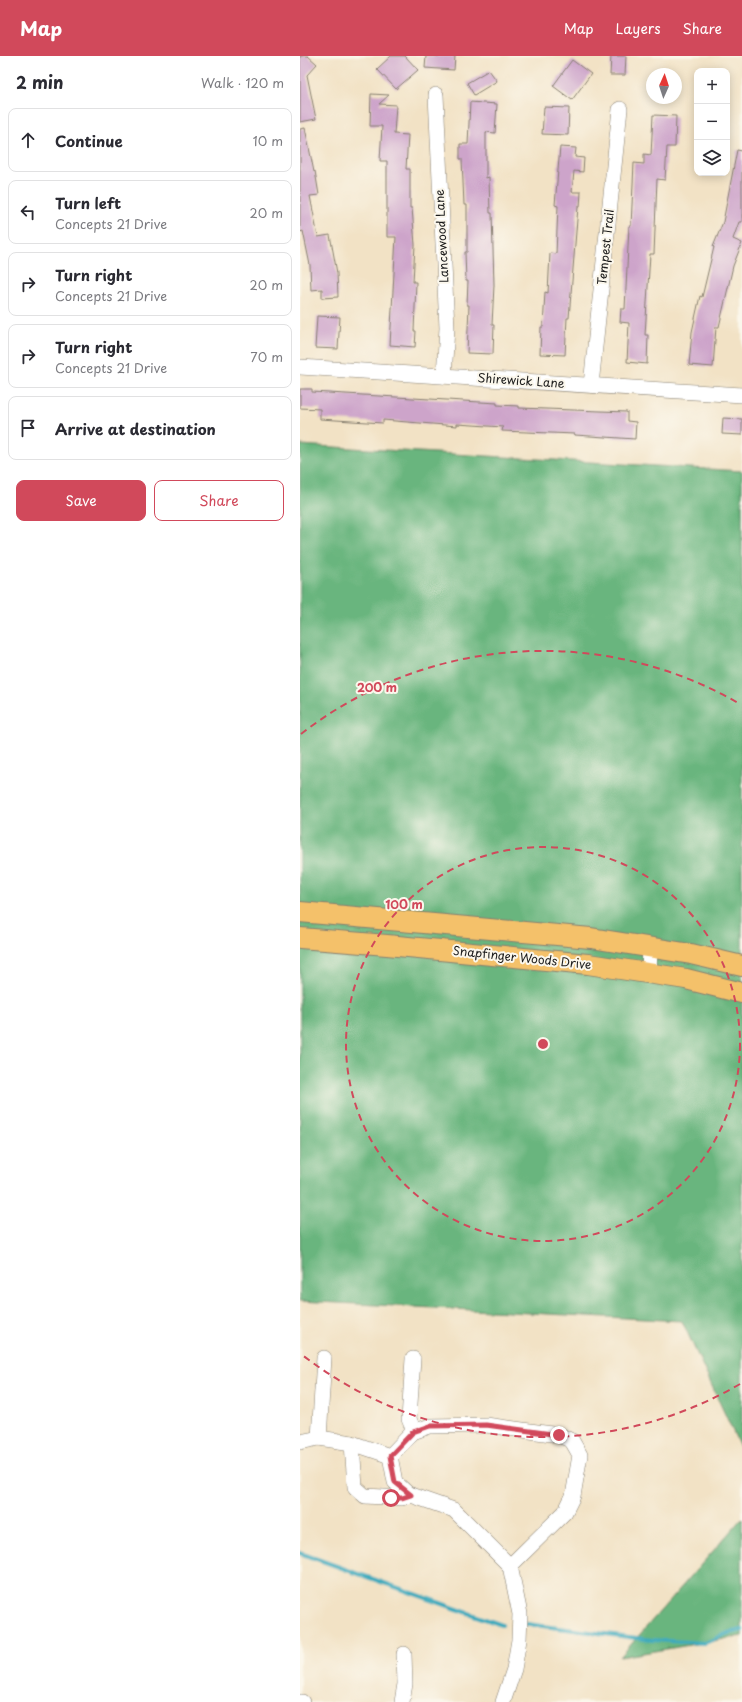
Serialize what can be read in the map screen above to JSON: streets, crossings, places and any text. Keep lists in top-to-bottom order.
{
  "streets": {
    "main road": ["Snapfinger Woods Drive"],
    "street": ["Lancewood Lane", "Tempest Trail", "Shirewick Lane"]
  },
  "crossings": [
    ["Lancewood Lane", "Shirewick Lane"],
    ["Tempest Trail", "Shirewick Lane"]
  ],
  "north": "top",
  "page": {
    "header": "Map",
    "nav": ["Map", "Layers", "Share"],
    "heading": ["2 min", "Walk · 120 m"],
    "map_buttons": ["+", "−"],
    "list": [
      ["Continue", "10 m"],
      ["Turn left", "Concepts 21 Drive", "20 m"],
      ["Turn right", "Concepts 21 Drive", "20 m"],
      ["Turn right", "Concepts 21 Drive", "70 m"],
      "Arrive at destination"
    ],
    "buttons": ["Save", "Share"]
  },
  "rings": ["200 m", "100 m"]
}
